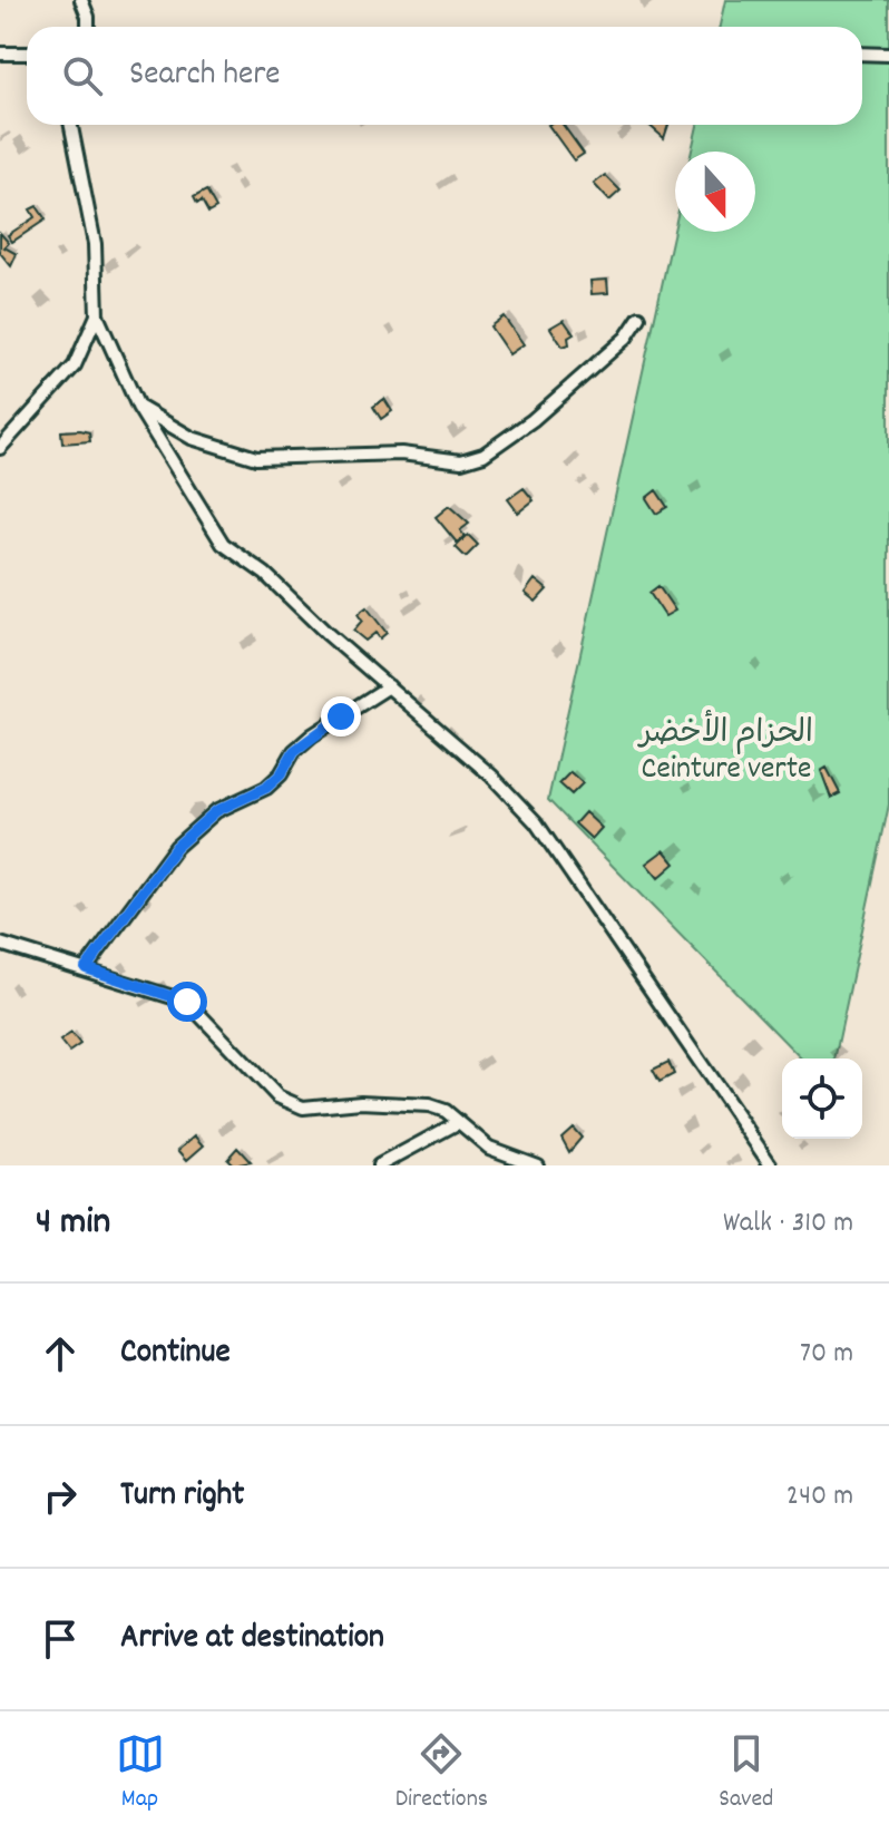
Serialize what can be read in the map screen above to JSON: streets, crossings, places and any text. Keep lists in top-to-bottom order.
{
  "parks": ["الحزام الأخضر Ceinture verte"],
  "north": "bottom",
  "page": {
    "search": "Search here",
    "heading": ["4 min", "Walk · 310 m"],
    "list": [
      ["Continue", "70 m"],
      ["Turn right", "240 m"],
      "Arrive at destination"
    ],
    "nav": ["Map", "Directions", "Saved"]
  }
}
